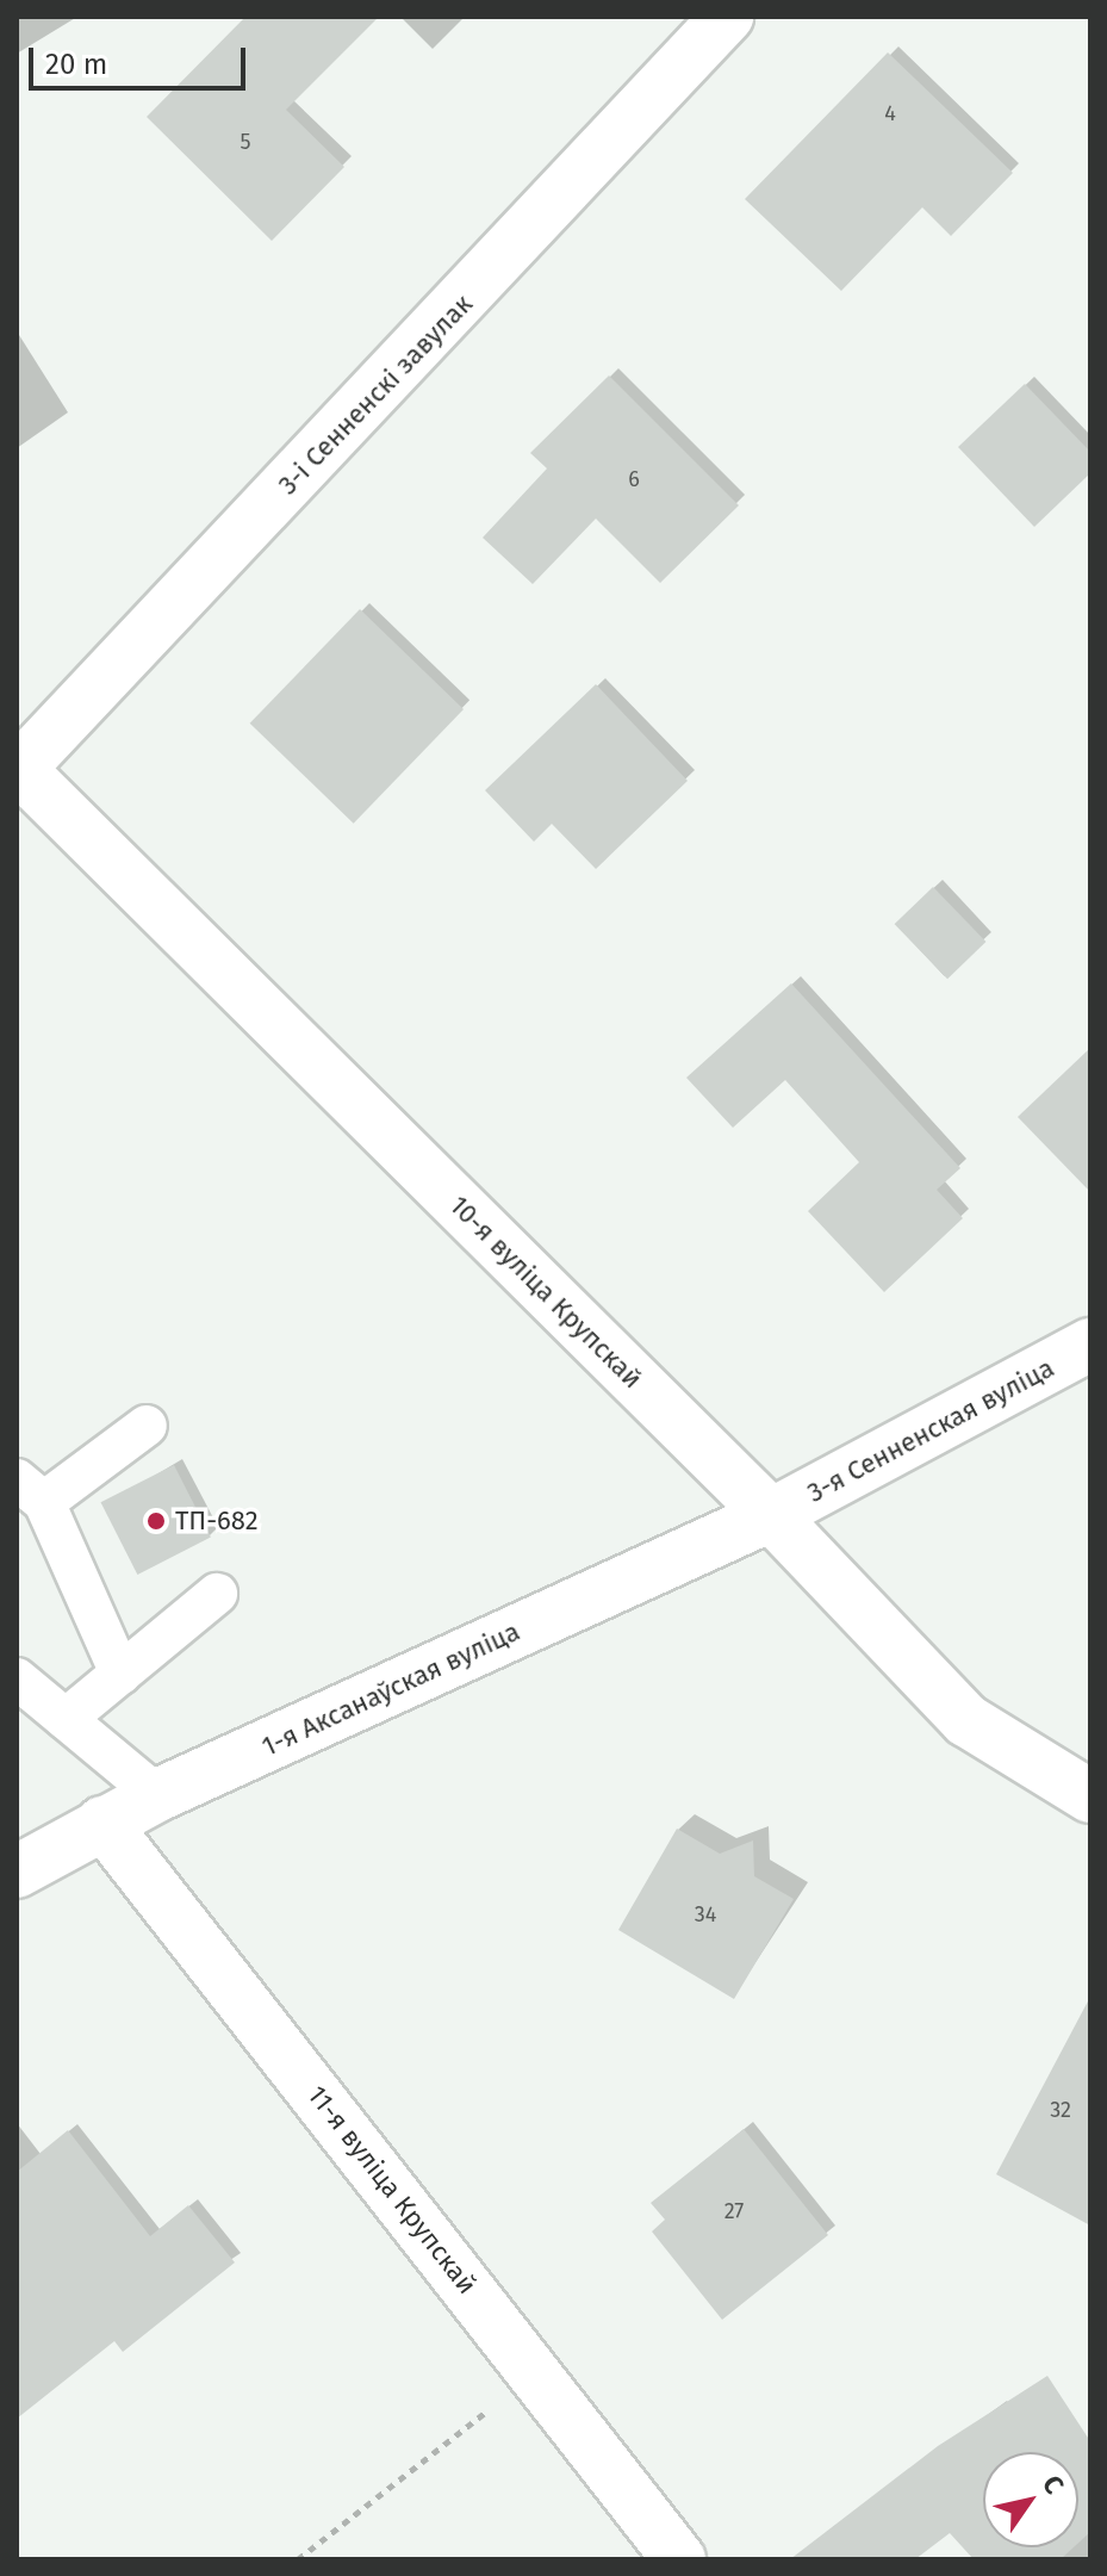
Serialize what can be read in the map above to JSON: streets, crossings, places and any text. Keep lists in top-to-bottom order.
{
  "streets": {
    "street": [
      "3-і Сенненскі завулак",
      "10-я вуліца Крупскай",
      "3-я Сенненская вуліца",
      "1-я Аксанаўская вуліца",
      "11-я вуліца Крупскай"
    ]
  },
  "crossings": [
    ["3-і Сенненскі завулак", "10-я вуліца Крупскай"],
    ["10-я вуліца Крупскай", "3-я Сенненская вуліца"],
    ["10-я вуліца Крупскай", "1-я Аксанаўская вуліца"],
    ["3-я Сенненская вуліца", "1-я Аксанаўская вуліца"],
    ["1-я Аксанаўская вуліца", "11-я вуліца Крупскай"]
  ],
  "places": ["ТП-682"],
  "house_numbers": [
    "4",
    "5",
    "6",
    "34",
    "32",
    "27"
  ],
  "scale_bar": "20 m",
  "north": "top right"
}
